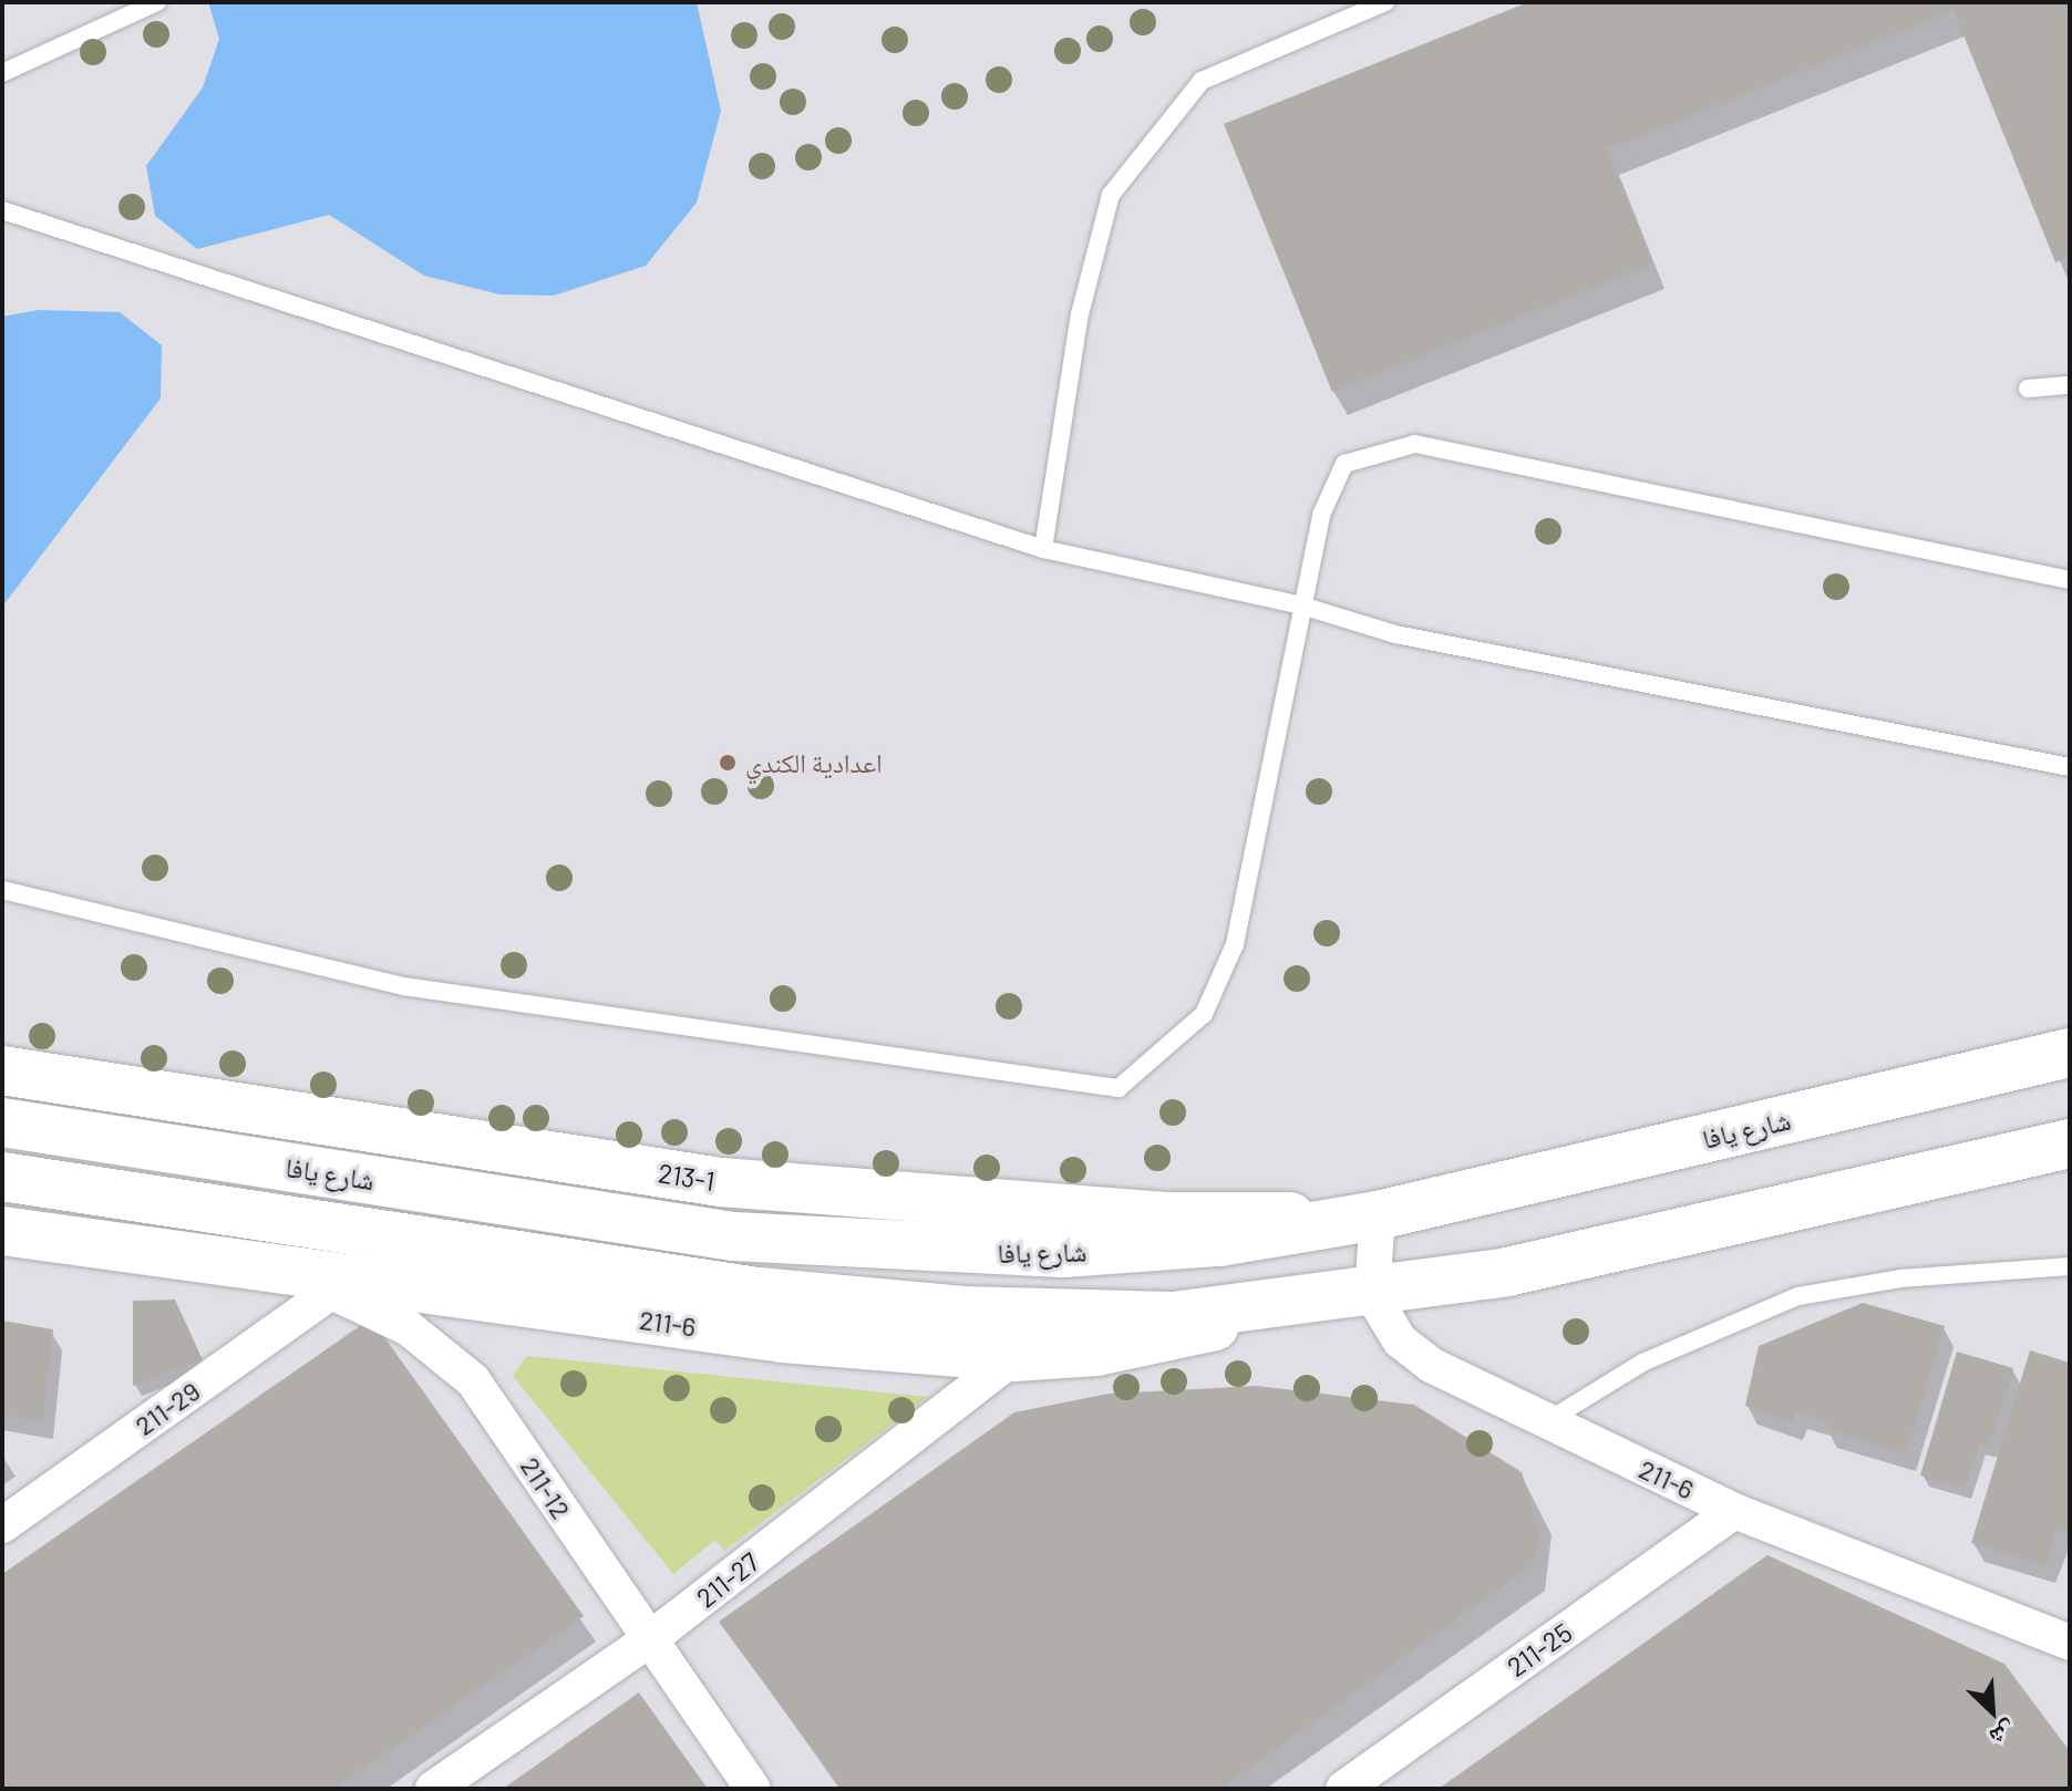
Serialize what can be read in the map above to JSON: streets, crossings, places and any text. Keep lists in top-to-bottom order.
{
  "streets": {
    "main road": ["شارع يافا", "213-1", "211-6"],
    "street": [
      "211-29",
      "211-12",
      "211-27",
      "211-25"
    ]
  },
  "crossings": [
    ["شارع يافا", "213-1"],
    ["شارع يافا", "211-6"],
    ["211-6", "211-12"],
    ["211-6", "211-27"],
    ["211-6", "211-25"],
    ["211-29", "211-12"],
    ["211-12", "211-27"]
  ],
  "places": ["اعدادية الكندي"],
  "north": "bottom right"
}
